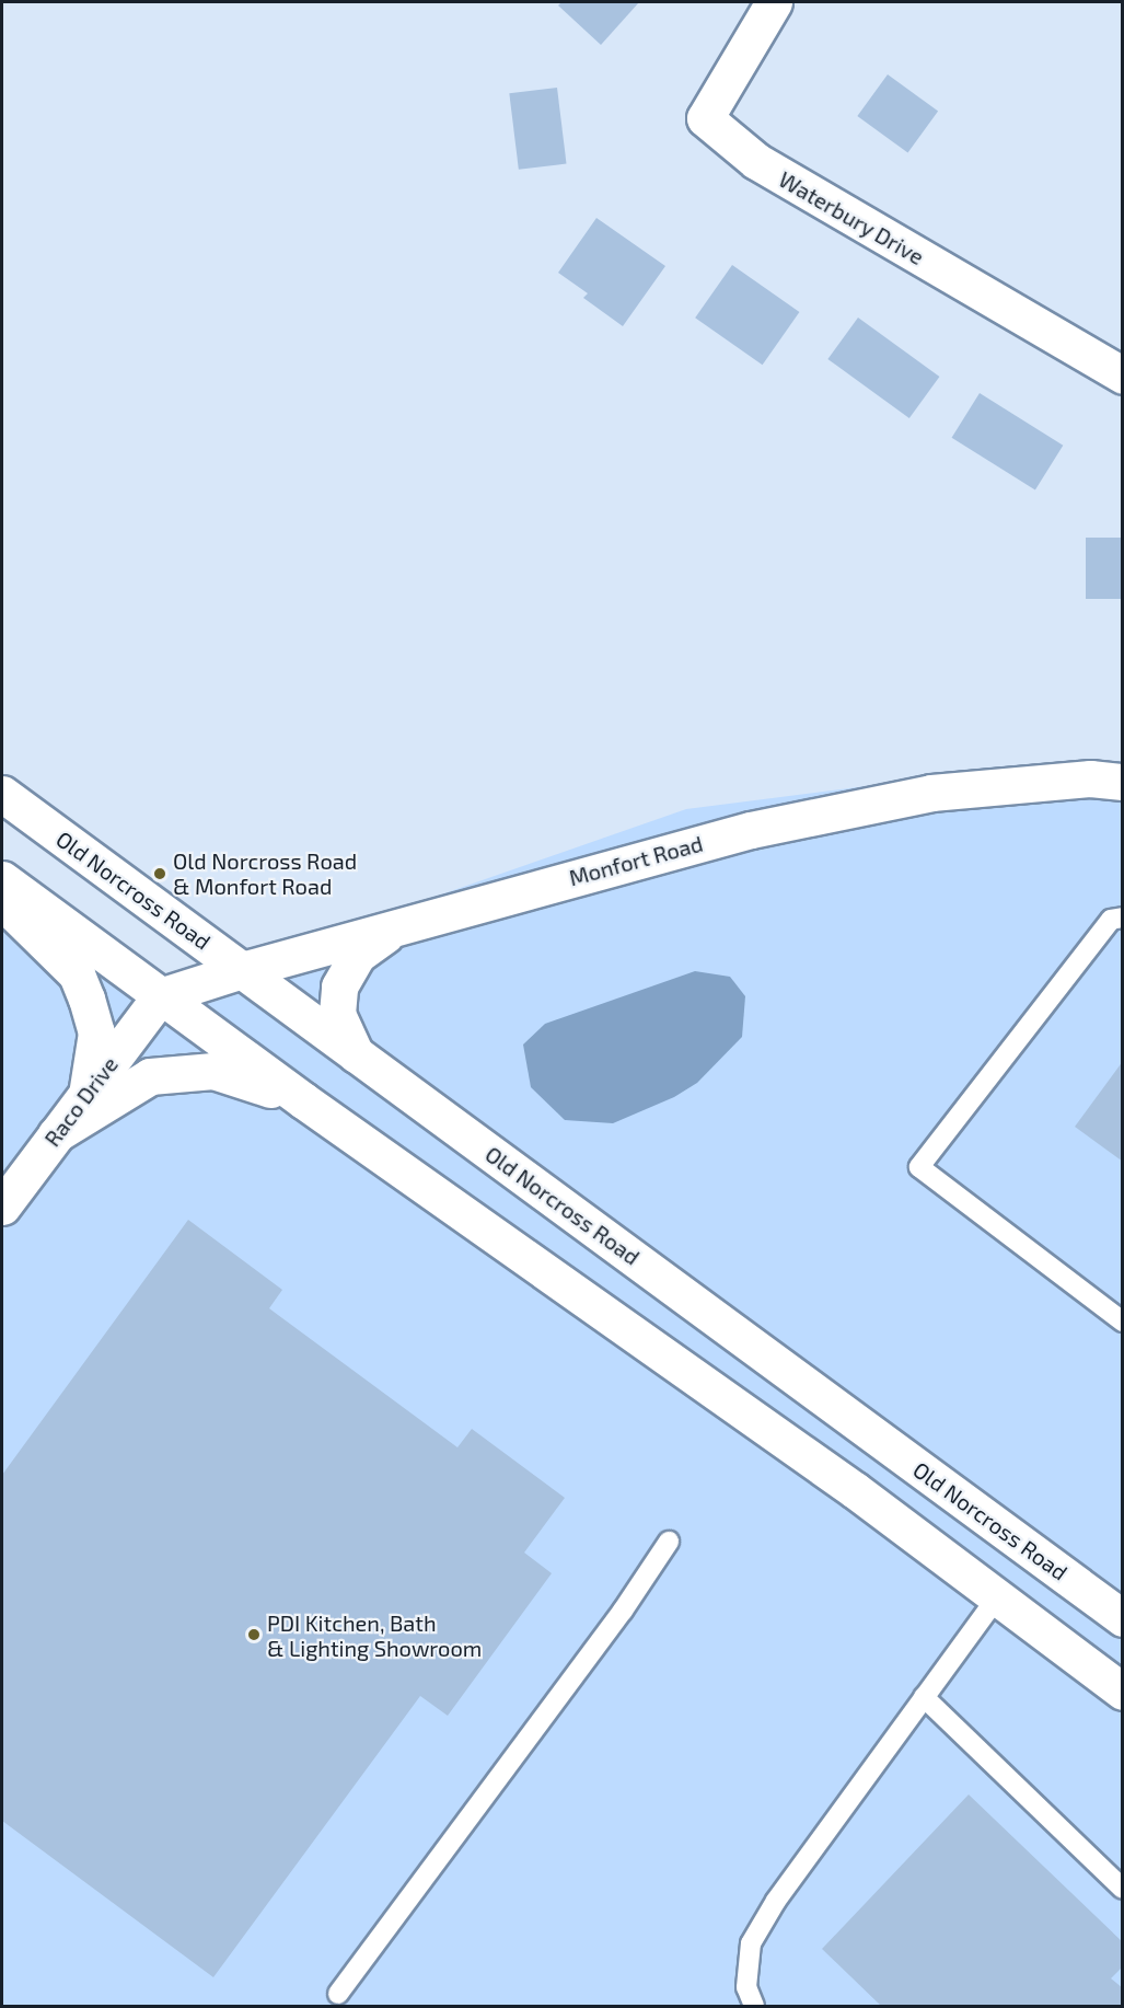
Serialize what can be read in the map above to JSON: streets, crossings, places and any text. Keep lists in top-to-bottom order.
{
  "streets": {
    "main road": [
      "Waterbury Drive",
      "Monfort Road",
      "Old Norcross Road",
      "Raco Drive"
    ]
  },
  "crossings": [
    ["Monfort Road", "Old Norcross Road"],
    ["Monfort Road", "Raco Drive"]
  ],
  "places": ["Old Norcross Road & Monfort Road", "PDI Kitchen, Bath & Lighting Showroom"]
}
